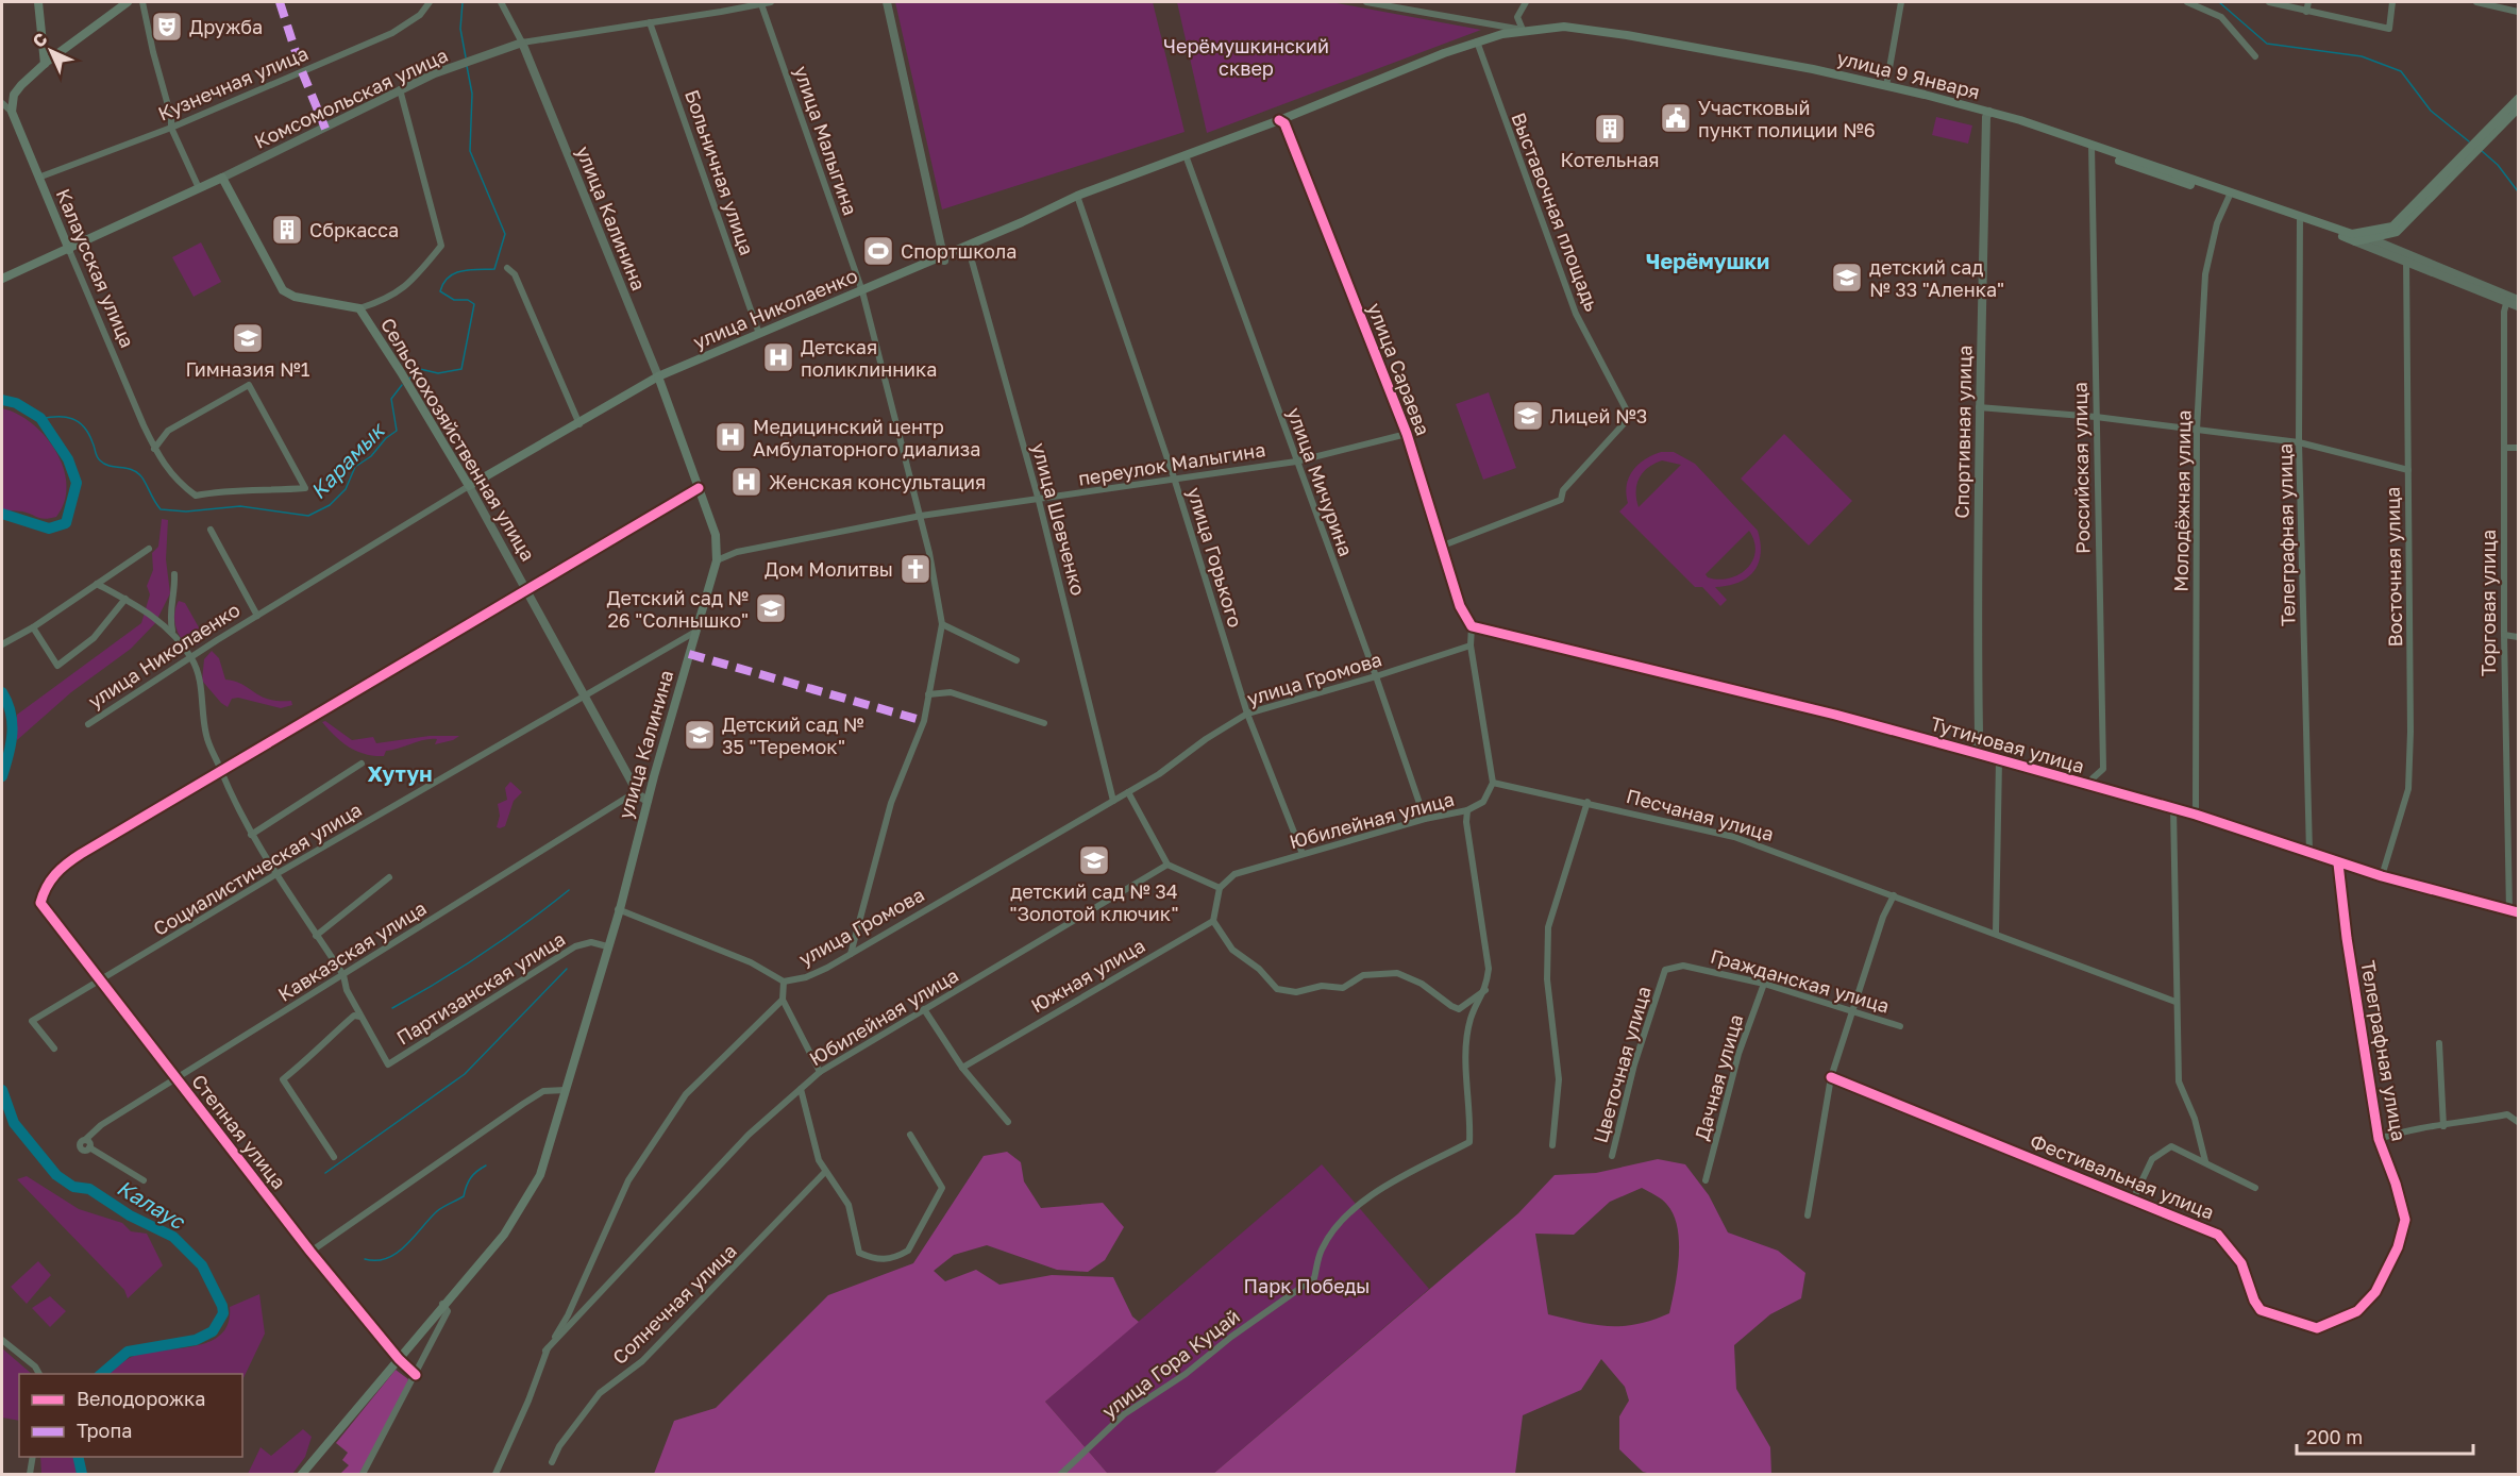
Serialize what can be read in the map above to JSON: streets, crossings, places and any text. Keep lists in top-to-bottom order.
{
  "streets": {
    "main road": [
      "улица 9 Января",
      "Комсомольская улица",
      "улица Калинина",
      "Калаусская улица",
      "улица Николаенко",
      "Сельскохозяйственная улица"
    ],
    "street": [
      "Кузнечная улица",
      "улица Малыгина",
      "Больничная улица",
      "Выставочная площадь",
      "улица Сараева",
      "Спортивная улица",
      "переулок Малыгина",
      "Российская улица",
      "улица Мичурина",
      "Молодёжная улица",
      "улица Шевченко",
      "Телеграфная улица",
      "улица Горького",
      "Восточная улица",
      "Торговая улица",
      "улица Громова",
      "Тутиновая улица",
      "Песчаная улица",
      "Юбилейная улица",
      "Социалистическая улица",
      "Кавказская улица",
      "Южная улица",
      "Гражданская улица",
      "Партизанская улица",
      "Цветочная улица",
      "Дачная улица",
      "Степная улица",
      "Фестивальная улица",
      "Солнечная улица",
      "улица Гора Куцай"
    ]
  },
  "crossings": [
    ["улица 9 Января", "Выставочная площадь"],
    ["улица 9 Января", "улица Николаенко"],
    ["улица 9 Января", "Спортивная улица"],
    ["улица 9 Января", "Российская улица"],
    ["улица 9 Января", "Молодёжная улица"],
    ["улица 9 Января", "Телеграфная улица"],
    ["Кузнечная улица", "Калаусская улица"],
    ["Комсомольская улица", "улица Малыгина"],
    ["Комсомольская улица", "Больничная улица"],
    ["Комсомольская улица", "улица Калинина"],
    ["Комсомольская улица", "Калаусская улица"],
    ["Комсомольская улица", "Сельскохозяйственная улица"],
    ["улица Малыгина", "улица Николаенко"],
    ["улица Малыгина", "переулок Малыгина"],
    ["улица Малыгина", "улица Громова"],
    ["Больничная улица", "улица Николаенко"],
    ["Выставочная площадь", "улица Николаенко"],
    ["Выставочная площадь", "улица Сараева"],
    ["улица Калинина", "улица Николаенко"],
    ["улица Калинина", "Сельскохозяйственная улица"],
    ["улица Калинина", "переулок Малыгина"],
    ["улица Калинина", "Социалистическая улица"],
    ["улица Калинина", "Партизанская улица"],
    ["улица Калинина", "Степная улица"],
    ["улица Николаенко", "улица Сараева"],
    ["улица Николаенко", "Сельскохозяйственная улица"],
    ["улица Николаенко", "улица Мичурина"],
    ["улица Николаенко", "улица Шевченко"],
    ["улица Николаенко", "улица Горького"],
    ["улица Николаенко", "Партизанская улица"],
    ["улица Сараева", "переулок Малыгина"],
    ["улица Сараева", "улица Громова"],
    ["улица Сараева", "Тутиновая улица"],
    ["улица Сараева", "Песчаная улица"],
    ["улица Сараева", "Юбилейная улица"],
    ["Спортивная улица", "Тутиновая улица"],
    ["Сельскохозяйственная улица", "Социалистическая улица"],
    ["Сельскохозяйственная улица", "Кавказская улица"],
    ["переулок Малыгина", "улица Мичурина"],
    ["переулок Малыгина", "улица Шевченко"],
    ["переулок Малыгина", "улица Горького"],
    ["Российская улица", "Тутиновая улица"],
    ["улица Мичурина", "улица Громова"],
    ["улица Мичурина", "Юбилейная улица"],
    ["Молодёжная улица", "Тутиновая улица"],
    ["улица Шевченко", "улица Громова"],
    ["Телеграфная улица", "Тутиновая улица"],
    ["Телеграфная улица", "Фестивальная улица"],
    ["улица Горького", "улица Громова"],
    ["улица Горького", "Юбилейная улица"],
    ["Восточная улица", "Тутиновая улица"],
    ["Торговая улица", "Тутиновая улица"],
    ["Песчаная улица", "Юбилейная улица"],
    ["Юбилейная улица", "улица Гора Куцай"],
    ["Социалистическая улица", "Партизанская улица"],
    ["Социалистическая улица", "Степная улица"],
    ["Кавказская улица", "Партизанская улица"],
    ["Кавказская улица", "Степная улица"],
    ["Гражданская улица", "Цветочная улица"],
    ["Гражданская улица", "Дачная улица"],
    ["Партизанская улица", "Степная улица"]
  ],
  "districts": ["Черёмушки", "Хутун"],
  "water": ["Карамык", "Калаус"],
  "parks": ["Черёмушкинский сквер", "Парк Победы"],
  "places": {
    "theatre": ["Дружба"],
    "public building": ["Участковый пункт полиции №6"],
    "building": ["Котельная", "Сбркасса"],
    "sports": ["Спортшкола"],
    "school or university": [
      "детский сад № 33 \"Аленка\"",
      "Гимназия №1",
      "Лицей №3",
      "Детский сад № 26 \"Солнышко\"",
      "Детский сад № 35 \"Теремок\"",
      "детский сад № 34 \"Золотой ключик\""
    ],
    "hospital": ["Детская поликлинника", "Медицинский центр Амбулаторного диализа", "Женская консультация"],
    "church": ["Дом Молитвы"]
  },
  "legend": ["Велодорожка", "Тропа"],
  "scale_bar": "200 m",
  "north": "top left"
}
